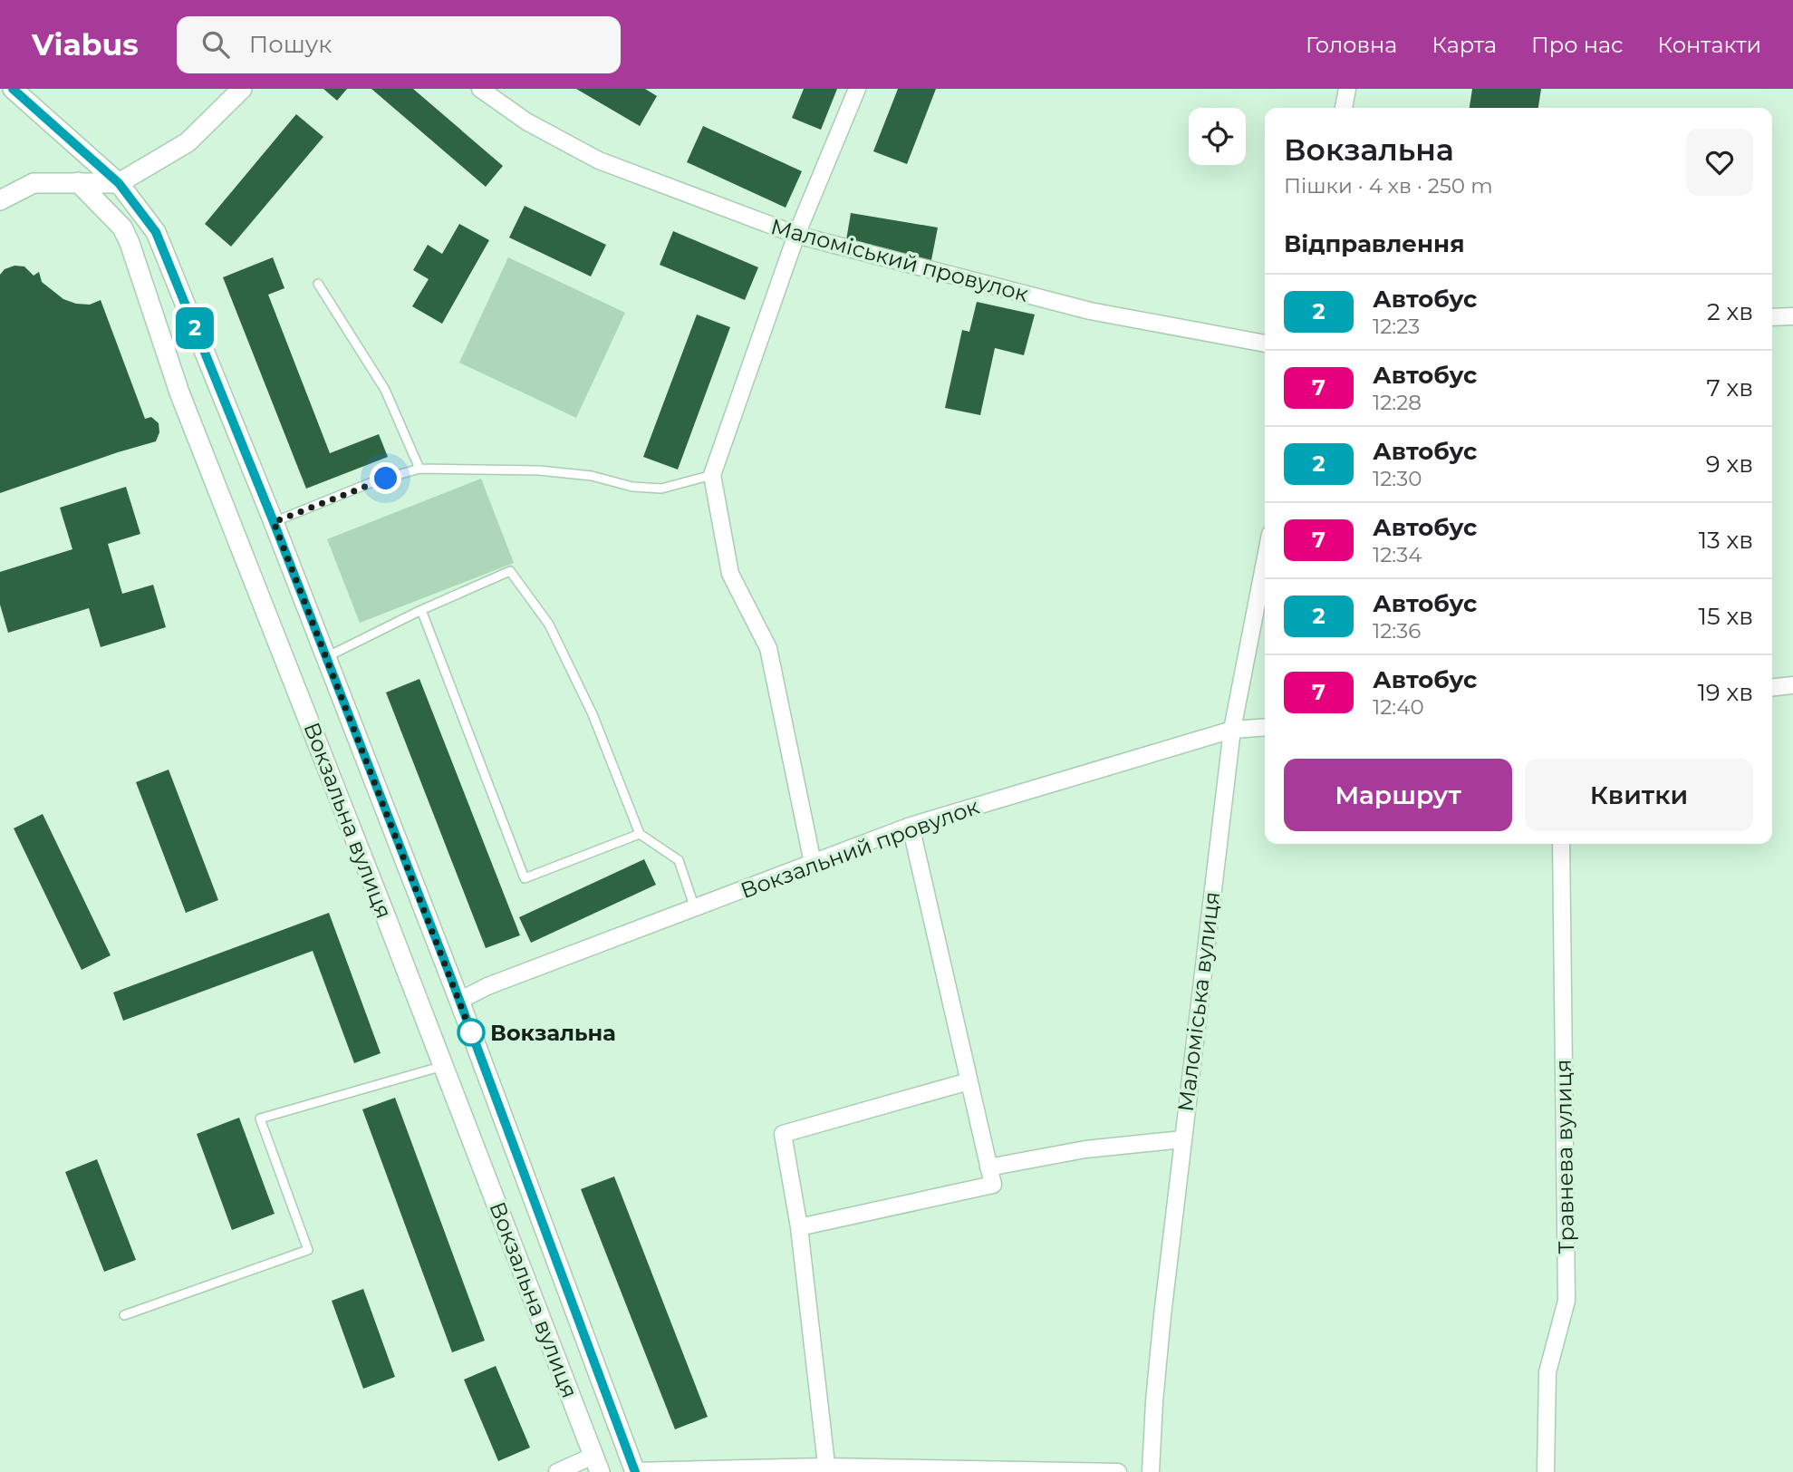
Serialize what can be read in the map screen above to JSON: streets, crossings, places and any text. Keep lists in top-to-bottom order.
{
  "streets": {
    "street": [
      "Маломіський провулок",
      "Вокзальна вулиця",
      "Вокзальний провулок",
      "Маломіська вулиця",
      "Травнева вулиця"
    ]
  },
  "crossings": [
    ["Вокзальна вулиця", "Вокзальний провулок"],
    ["Вокзальний провулок", "Маломіська вулиця"]
  ],
  "places": ["Вокзальна"],
  "lines": ["bus line 2"],
  "page": {
    "header": "Viabus",
    "search": "Пошук",
    "nav": [
      "Головна",
      "Карта",
      "Про нас",
      "Контакти"
    ],
    "on_map": "2",
    "heading": [
      ["Вокзальна", "Пішки · 4 хв · 250 m"],
      "Відправлення"
    ],
    "list": [
      {
        "mark": "2",
        "name": "Автобус",
        "note": "12:23",
        "value": "2 хв"
      },
      {
        "mark": "7",
        "name": "Автобус",
        "note": "12:28",
        "value": "7 хв"
      },
      {
        "mark": "2",
        "name": "Автобус",
        "note": "12:30",
        "value": "9 хв"
      },
      {
        "mark": "7",
        "name": "Автобус",
        "note": "12:34",
        "value": "13 хв"
      },
      {
        "mark": "2",
        "name": "Автобус",
        "note": "12:36",
        "value": "15 хв"
      },
      {
        "mark": "7",
        "name": "Автобус",
        "note": "12:40",
        "value": "19 хв"
      }
    ],
    "buttons": ["Маршрут", "Квитки"]
  }
}
